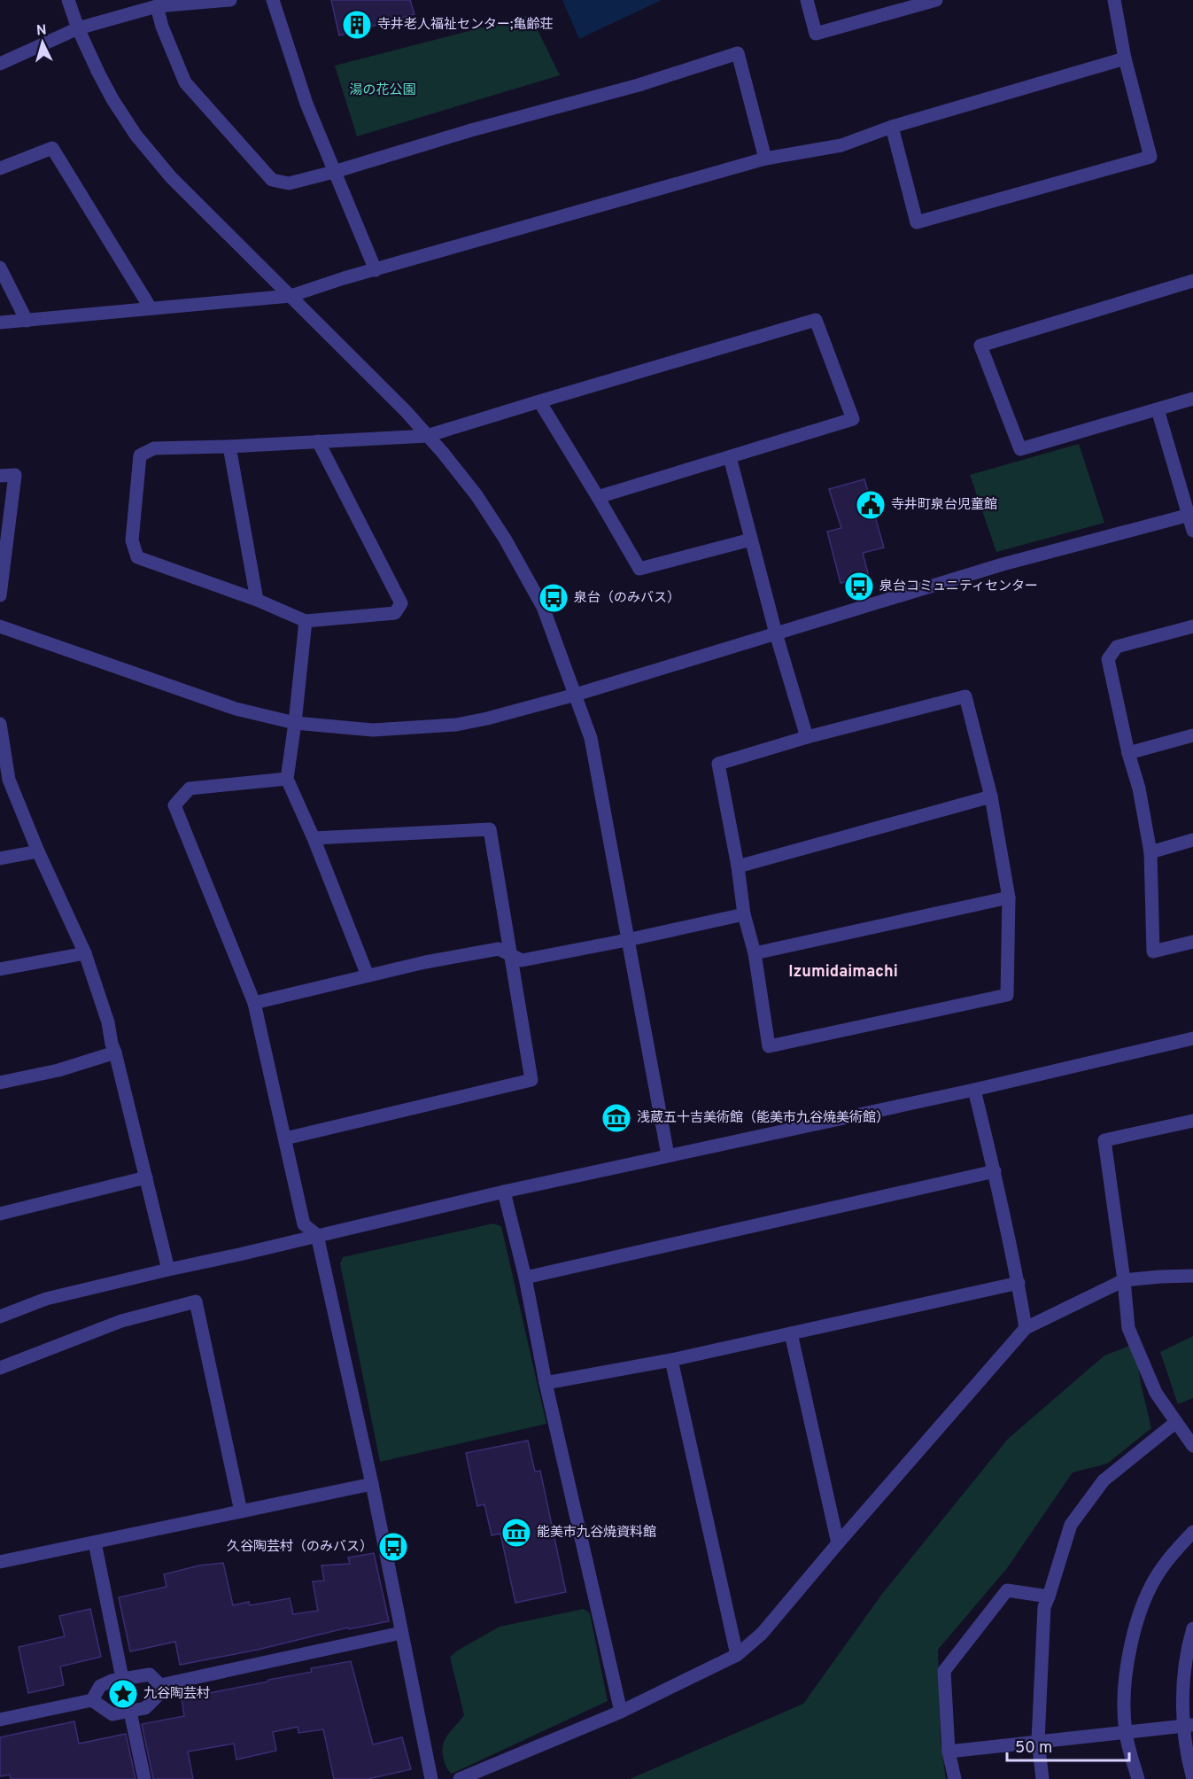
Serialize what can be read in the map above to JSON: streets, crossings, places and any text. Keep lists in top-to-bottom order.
{
  "districts": ["Izumidaimachi"],
  "parks": ["湯の花公園"],
  "places": {
    "building": ["寺井老人福祉センター;亀齢荘"],
    "public building": ["寺井町泉台児童館"],
    "bus stop": ["泉台コミュニティセンター", "泉台（のみバス）", "久谷陶芸村（のみバス）"],
    "museum": ["浅蔵五十吉美術館（能美市九谷焼美術館）", "能美市九谷焼資料館"],
    "place": ["九谷陶芸村"]
  },
  "scale_bar": "50 m",
  "north": "top"
}
